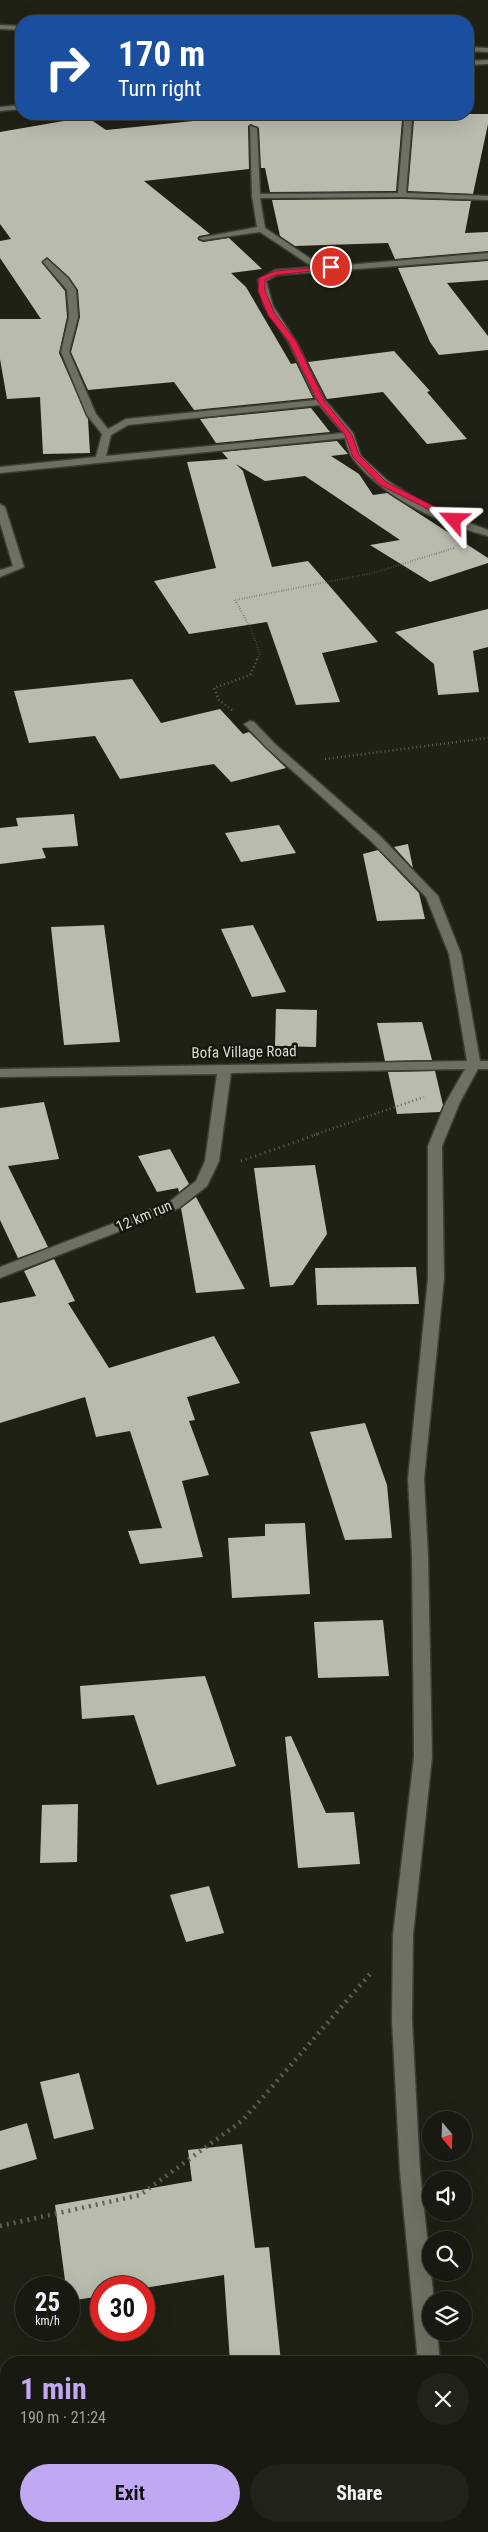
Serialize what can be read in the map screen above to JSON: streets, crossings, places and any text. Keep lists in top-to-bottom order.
{
  "streets": {
    "street": ["Bofa Village Road", "12 km run"]
  },
  "crossings": [
    ["Bofa Village Road", "12 km run"]
  ],
  "north": "bottom",
  "page": {
    "turn": ["170 m", "Turn right"],
    "speed": "25 km/h",
    "limit": "30",
    "heading": ["1 min", "190 m · 21:24"],
    "buttons": ["Exit", "Share"]
  }
}
